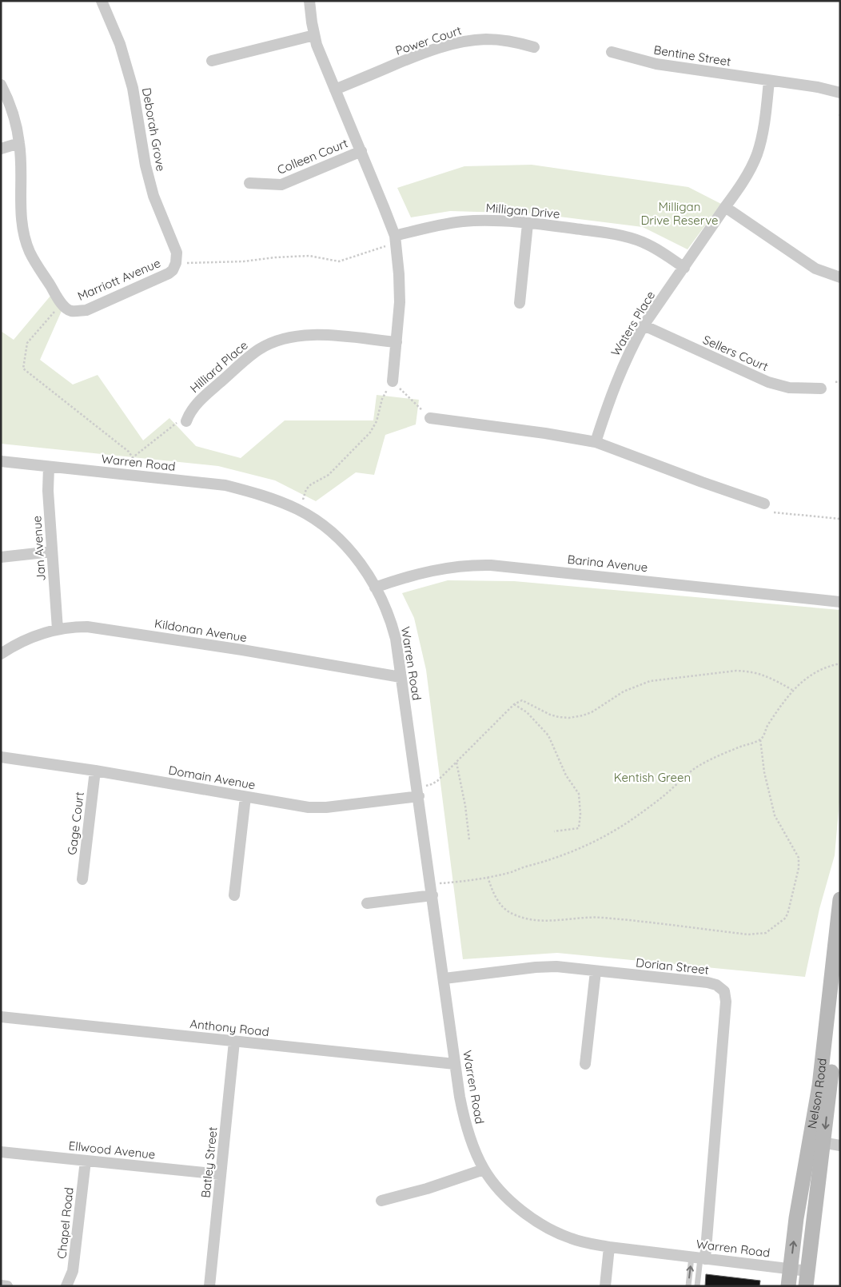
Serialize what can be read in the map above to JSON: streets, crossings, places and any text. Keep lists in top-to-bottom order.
{
  "streets": {
    "main road": ["Nelson Road"],
    "street": [
      "Power Court",
      "Bentine Street",
      "Deborah Grove",
      "Colleen Court",
      "Milligan Drive",
      "Marriott Avenue",
      "Waters Place",
      "Sellers Court",
      "Hilliard Place",
      "Warren Road",
      "Jan Avenue",
      "Barina Avenue",
      "Kildonan Avenue",
      "Domain Avenue",
      "Gage Court",
      "Dorian Street",
      "Anthony Road",
      "Ellwood Avenue",
      "Batley Street",
      "Chapel Road"
    ]
  },
  "crossings": [
    ["Deborah Grove", "Marriott Avenue"],
    ["Milligan Drive", "Waters Place"],
    ["Waters Place", "Sellers Court"],
    ["Warren Road", "Jan Avenue"],
    ["Warren Road", "Barina Avenue"],
    ["Warren Road", "Kildonan Avenue"],
    ["Warren Road", "Domain Avenue"],
    ["Warren Road", "Dorian Street"],
    ["Warren Road", "Anthony Road"],
    ["Warren Road", "Nelson Road"],
    ["Jan Avenue", "Kildonan Avenue"],
    ["Domain Avenue", "Gage Court"],
    ["Anthony Road", "Batley Street"],
    ["Ellwood Avenue", "Batley Street"],
    ["Ellwood Avenue", "Chapel Road"]
  ],
  "parks": ["Milligan Drive Reserve", "Kentish Green"]
}
